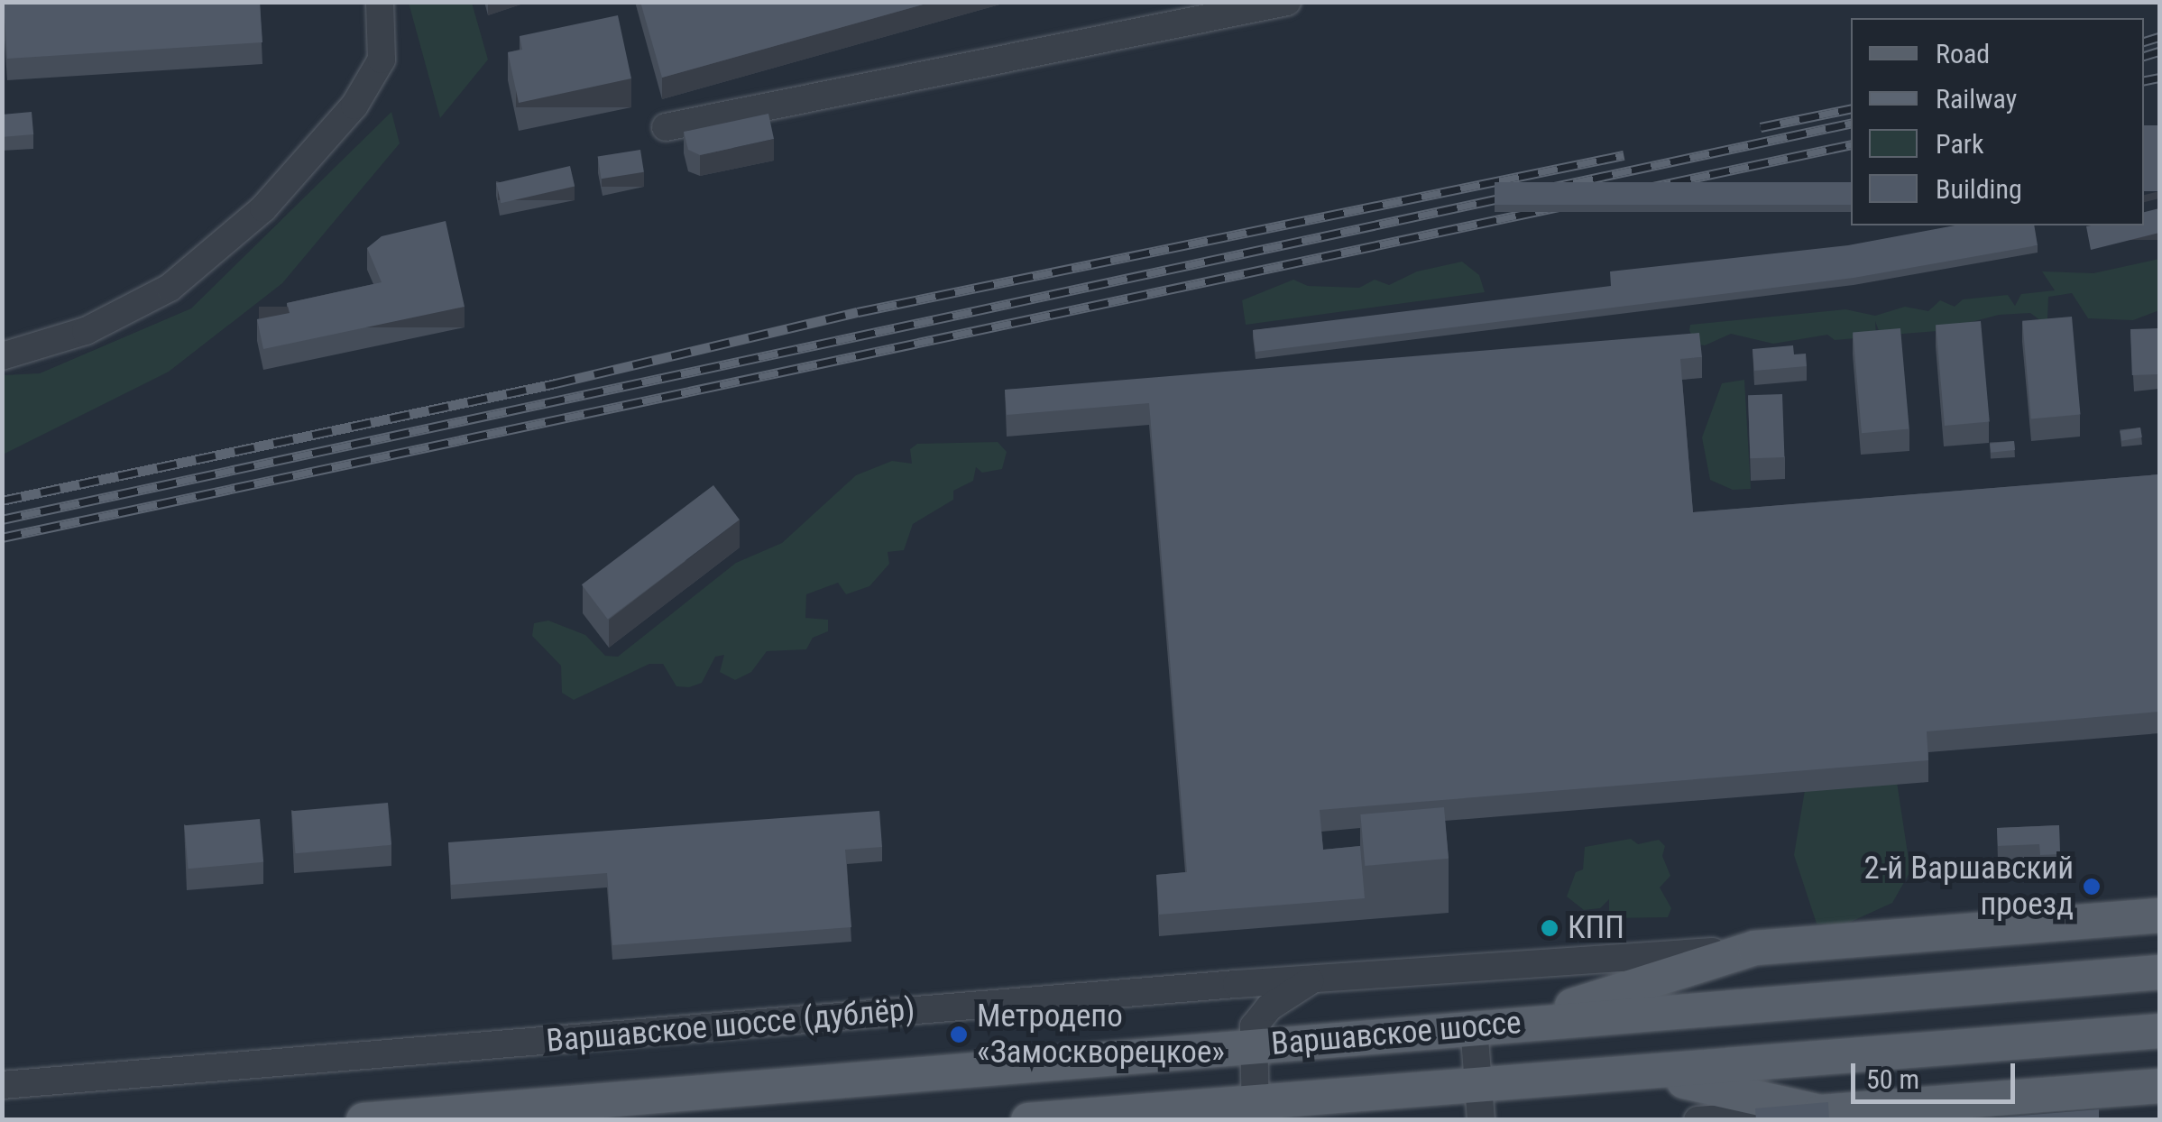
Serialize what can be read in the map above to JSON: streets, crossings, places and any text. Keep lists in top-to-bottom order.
{
  "streets": {
    "main road": ["Варшавское шоссе (дублёр)", "Варшавское шоссе"]
  },
  "places": ["2-й Варшавский проезд", "КПП", "Метродепо «Замоскворецкое»"],
  "legend": [
    "Road",
    "Railway",
    "Park",
    "Building"
  ],
  "scale_bar": "50 m"
}
